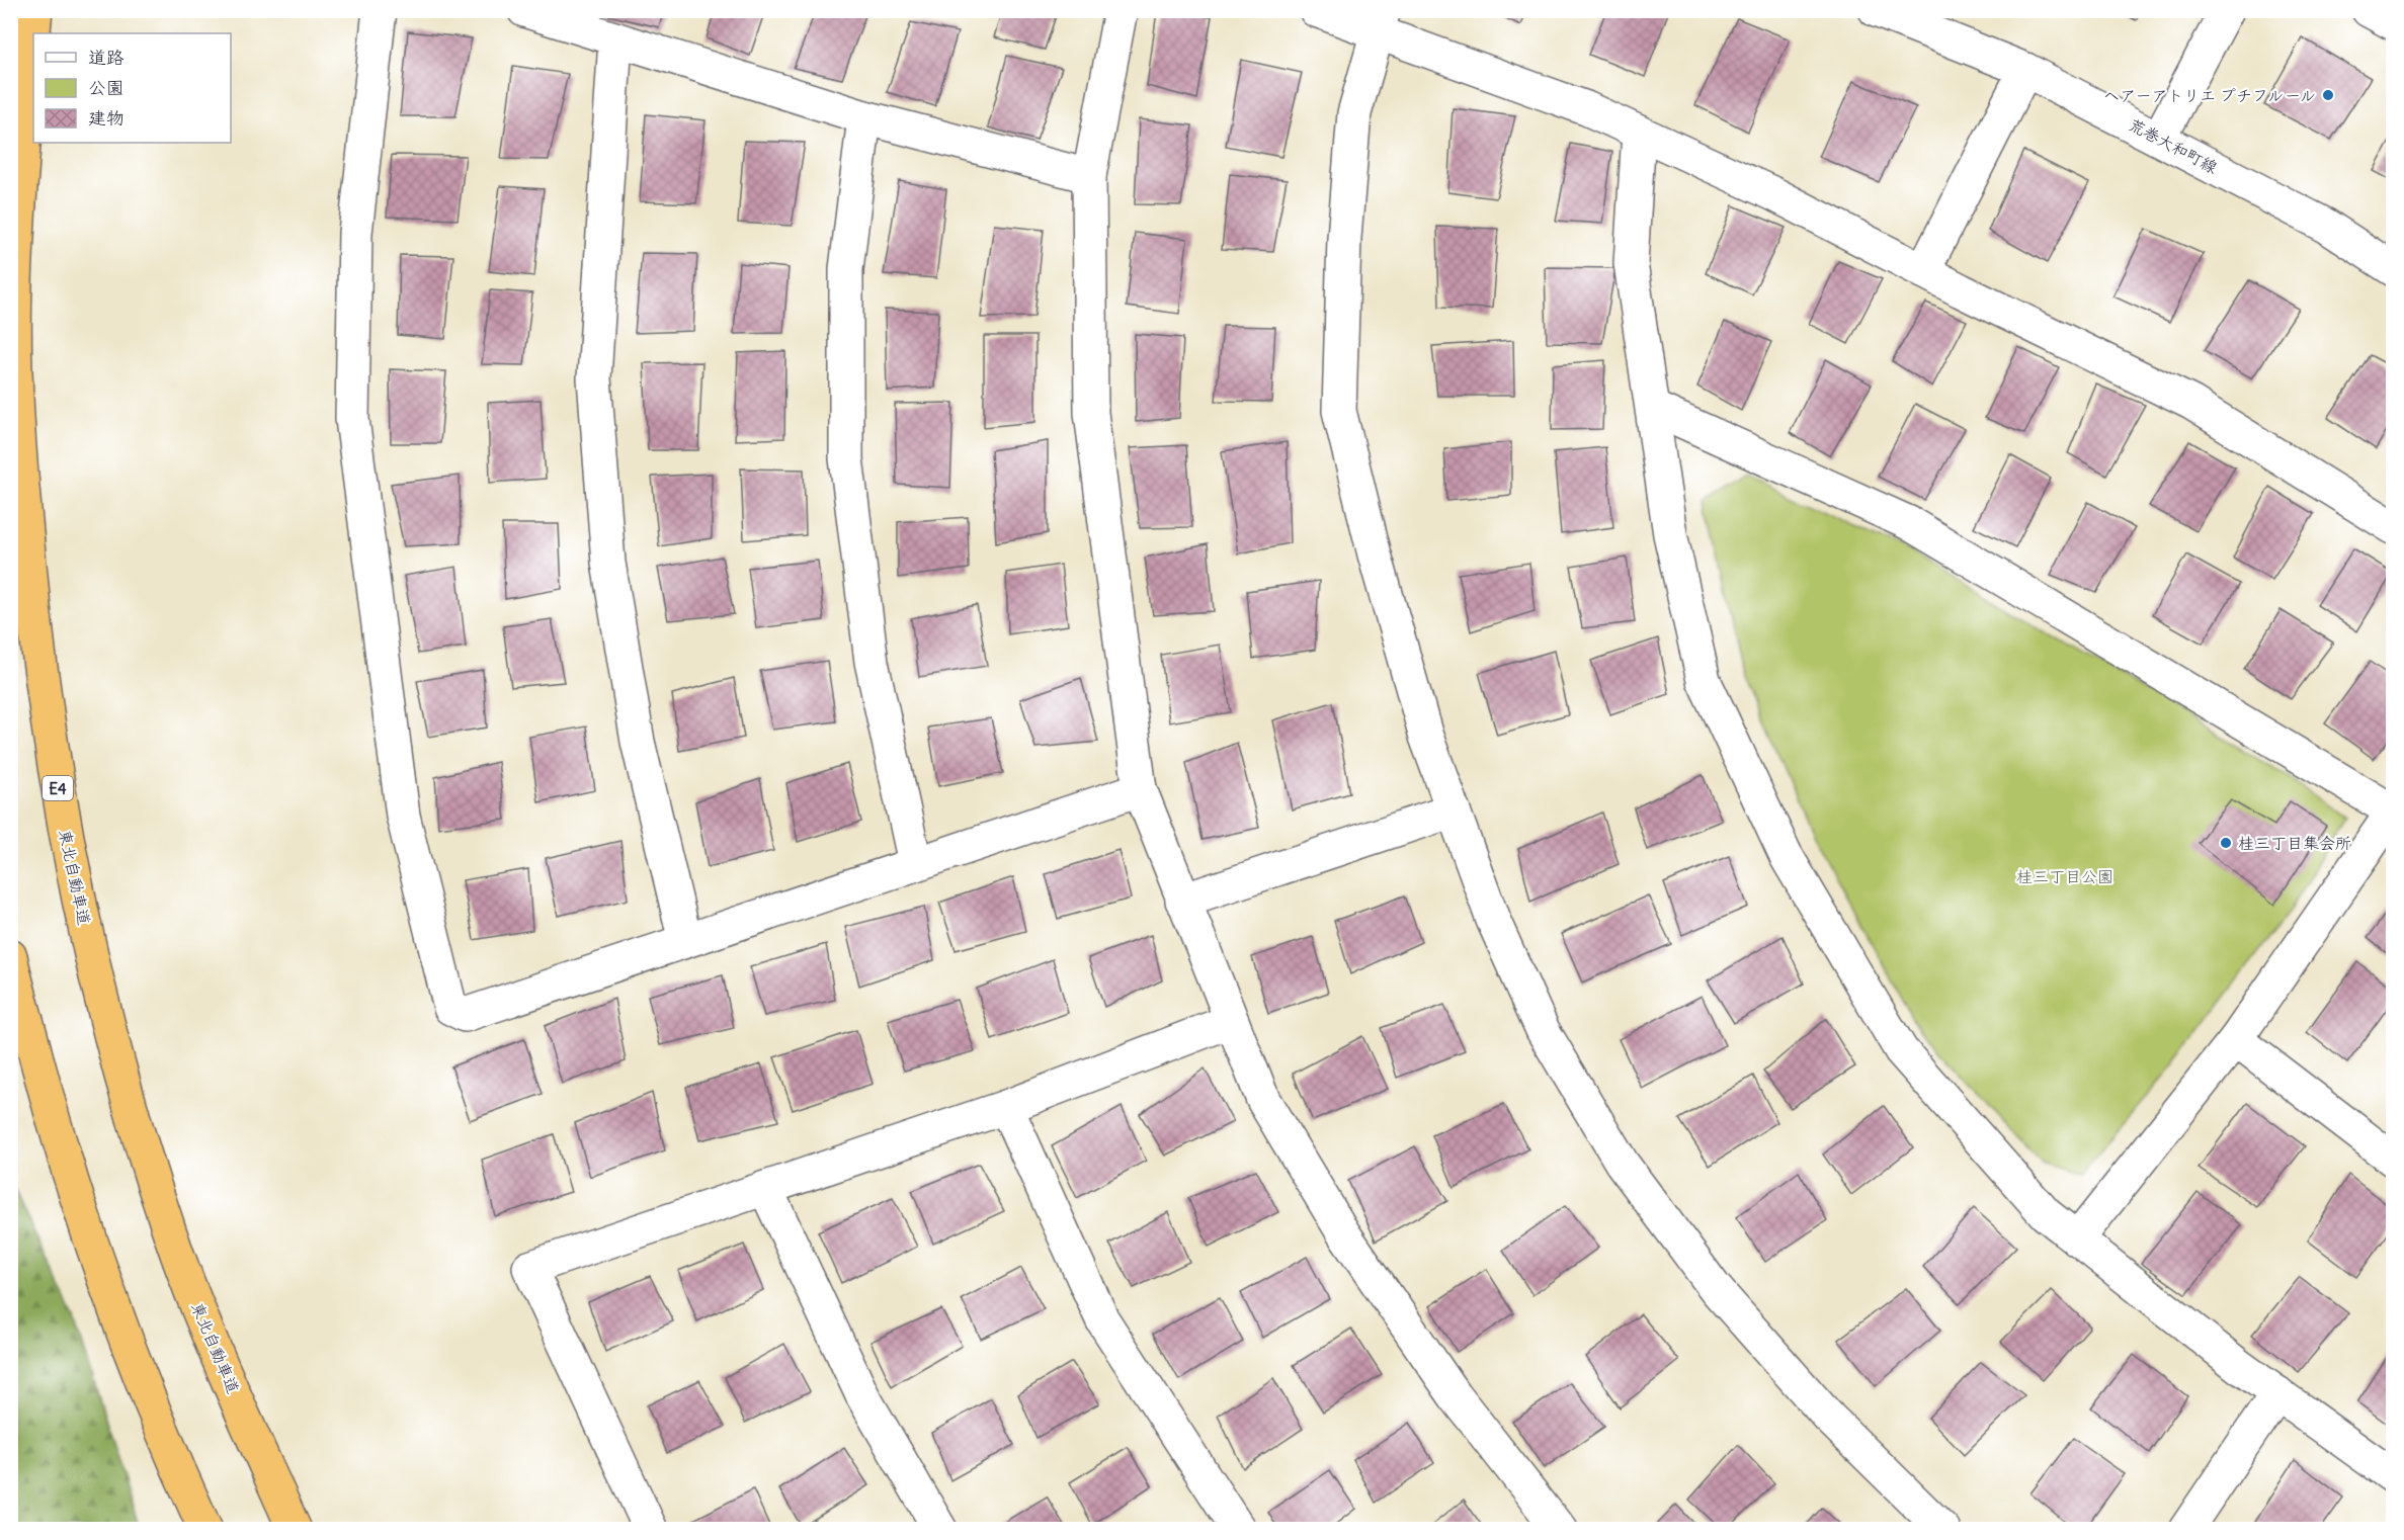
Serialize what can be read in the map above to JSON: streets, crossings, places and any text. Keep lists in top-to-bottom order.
{
  "streets": {
    "highway": ["E4", "東北自動車道"],
    "street": ["荒巻大和町線"]
  },
  "parks": ["桂三丁目公園"],
  "places": ["ヘアーアトリエ プチフルール", "桂三丁目集会所"],
  "legend": ["道路", "公園", "建物"]
}
